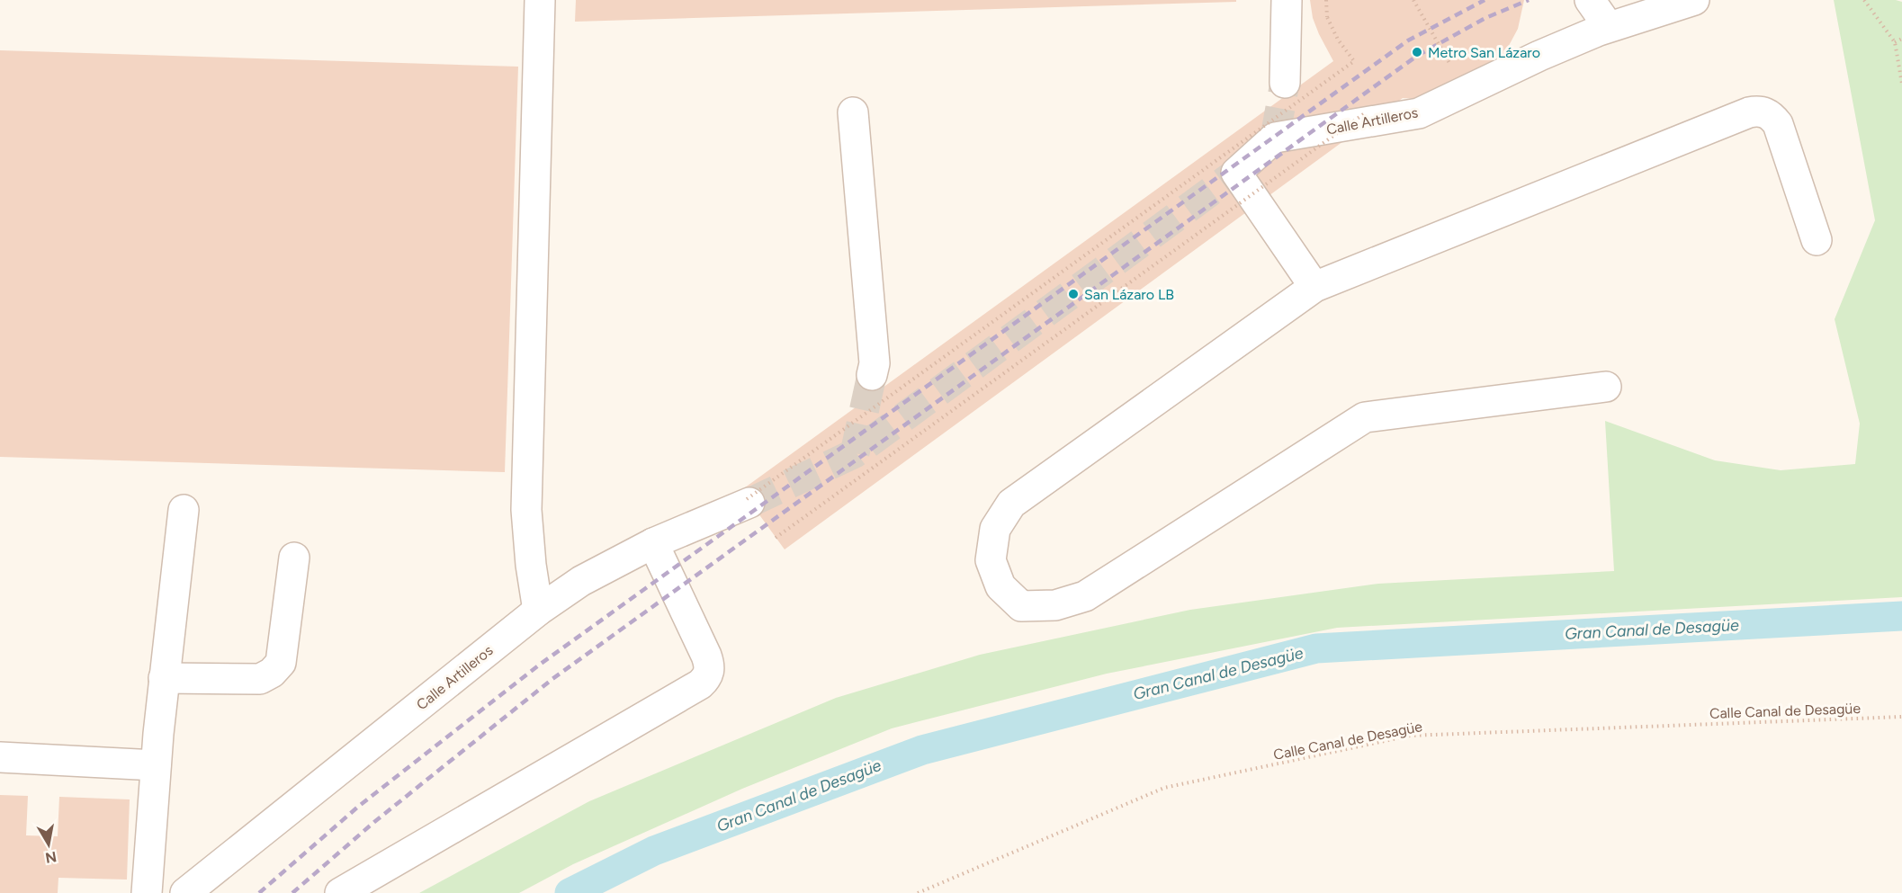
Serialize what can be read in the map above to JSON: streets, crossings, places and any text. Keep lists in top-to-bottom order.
{
  "streets": {
    "lane": ["Calle Artilleros"],
    "path": ["Calle Canal de Desagüe"]
  },
  "water": ["Gran Canal de Desagüe"],
  "places": ["Metro San Lázaro", "San Lázaro LB"],
  "north": "bottom"
}
